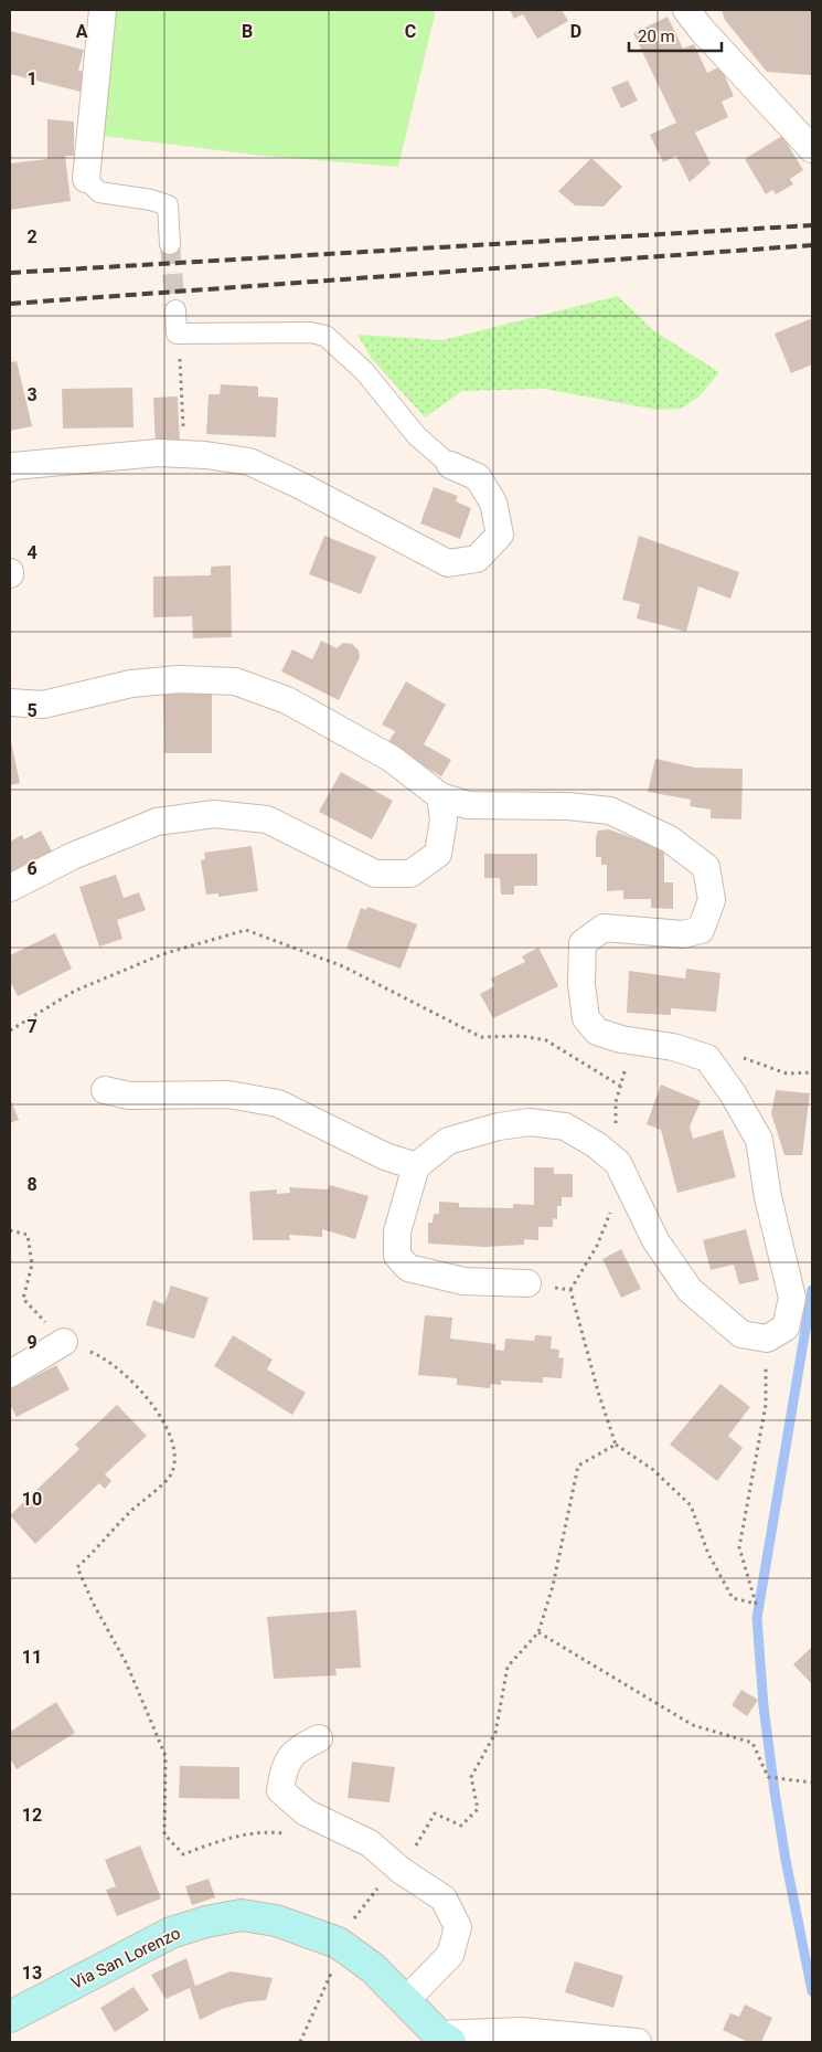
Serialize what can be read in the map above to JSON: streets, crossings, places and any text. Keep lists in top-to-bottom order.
{
  "streets": {
    "main road": ["Via San Lorenzo"]
  },
  "scale_bar": "20 m",
  "grid": {
    "columns": [
      "A",
      "B",
      "C",
      "D"
    ],
    "rows": [
      "1",
      "2",
      "3",
      "4",
      "5",
      "6",
      "7",
      "8",
      "9",
      "10",
      "11",
      "12",
      "13"
    ]
  }
}
